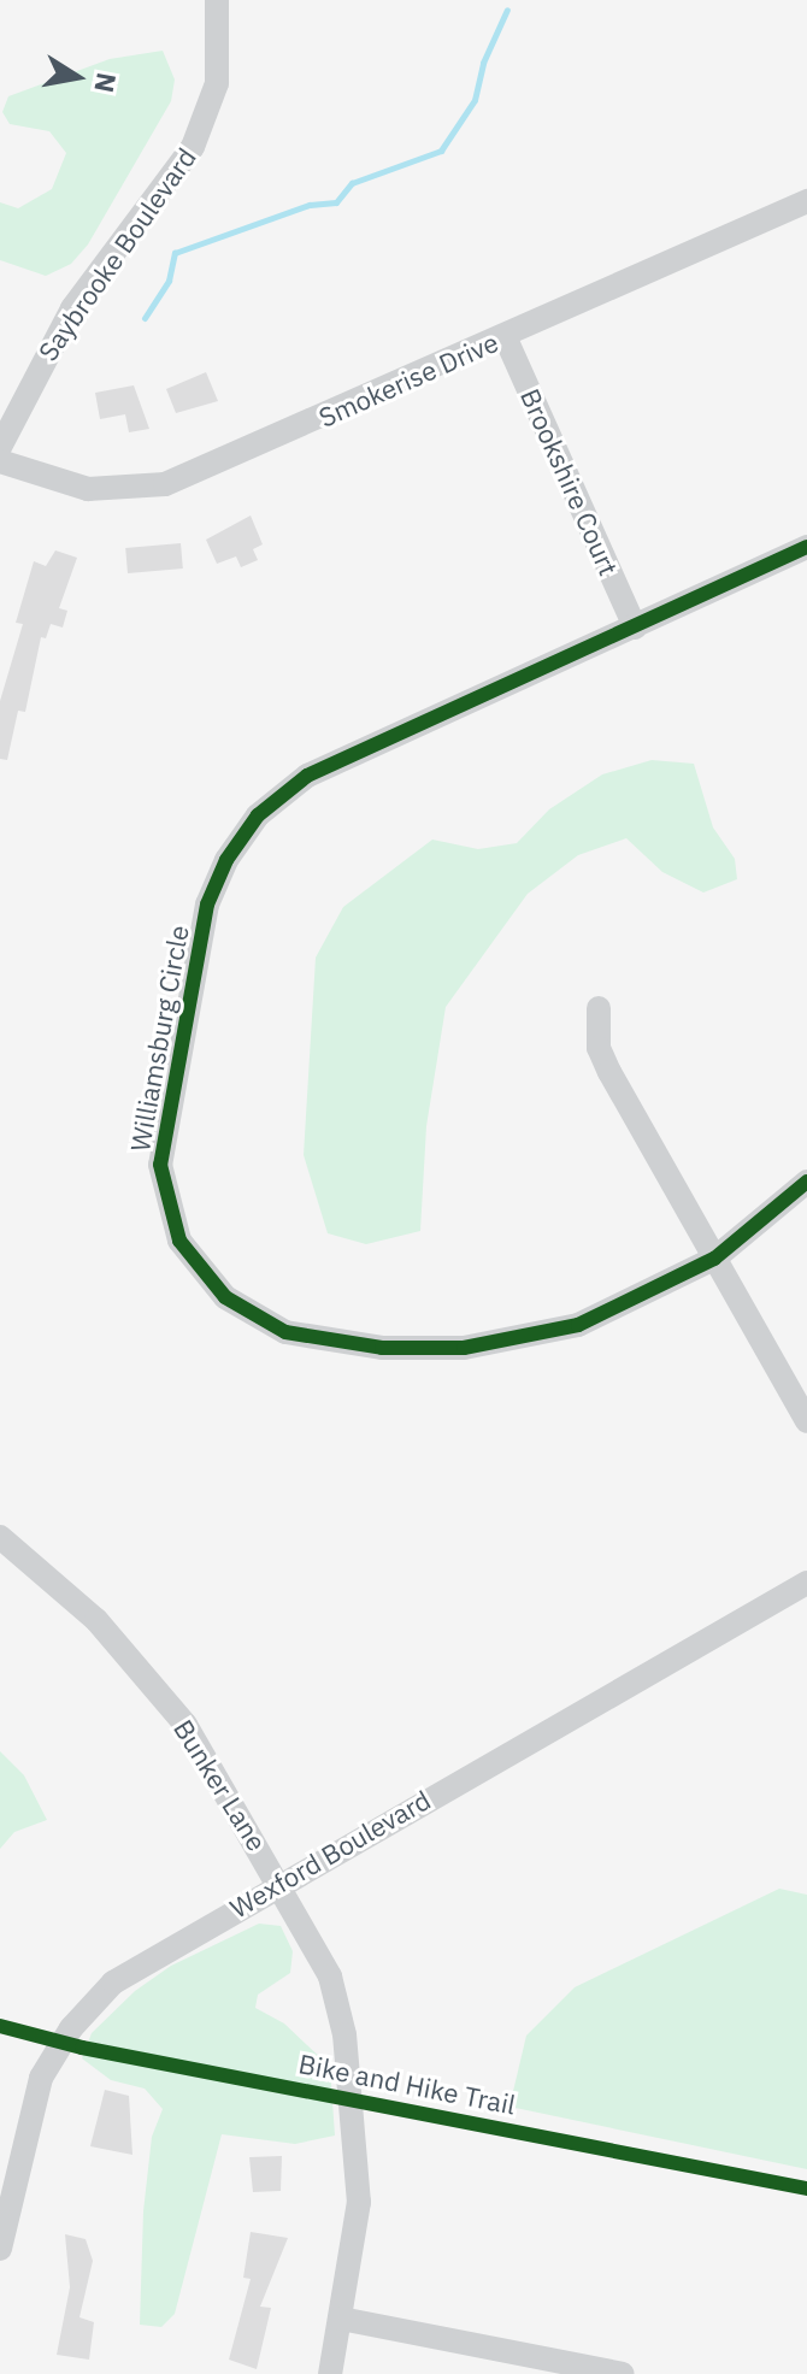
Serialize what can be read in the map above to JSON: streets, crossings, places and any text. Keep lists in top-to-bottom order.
{
  "streets": {
    "street": [
      "Saybrooke Boulevard",
      "Smokerise Drive",
      "Brookshire Court",
      "Williamsburg Circle",
      "Bunker Lane",
      "Wexford Boulevard"
    ],
    "cycle path": ["Bike and Hike Trail"]
  },
  "crossings": [
    ["Smokerise Drive", "Brookshire Court"],
    ["Brookshire Court", "Williamsburg Circle"],
    ["Bunker Lane", "Wexford Boulevard"]
  ],
  "north": "right"
}
